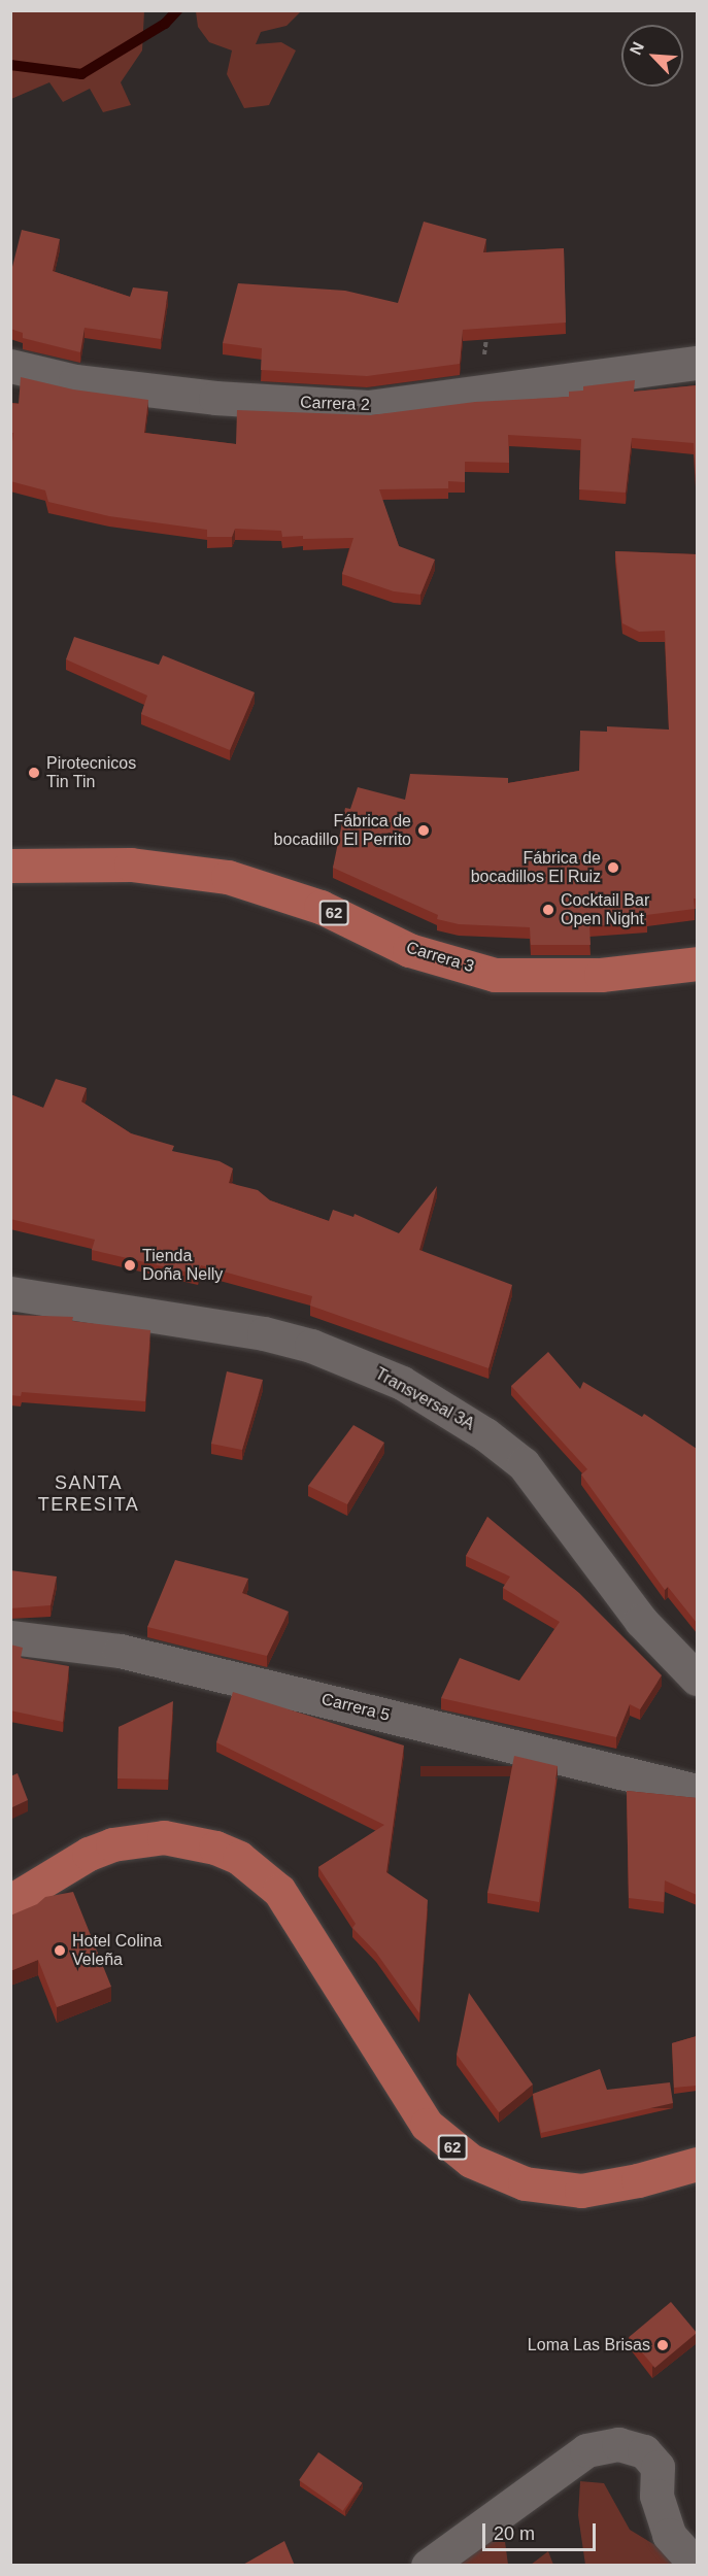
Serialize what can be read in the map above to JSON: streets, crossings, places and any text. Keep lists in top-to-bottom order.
{
  "streets": {
    "main road": ["62", "Carrera 3"],
    "street": ["Carrera 2", "Transversal 3A", "Carrera 5"]
  },
  "districts": ["SANTA TERESITA"],
  "places": [
    "Pirotecnicos Tin Tin",
    "Fábrica de bocadillo El Perrito",
    "Fábrica de bocadillos El Ruiz",
    "Cocktail Bar Open Night",
    "Tienda Doña Nelly",
    "Hotel Colina Veleña",
    "Loma Las Brisas"
  ],
  "scale_bar": "20 m",
  "north": "top left"
}
